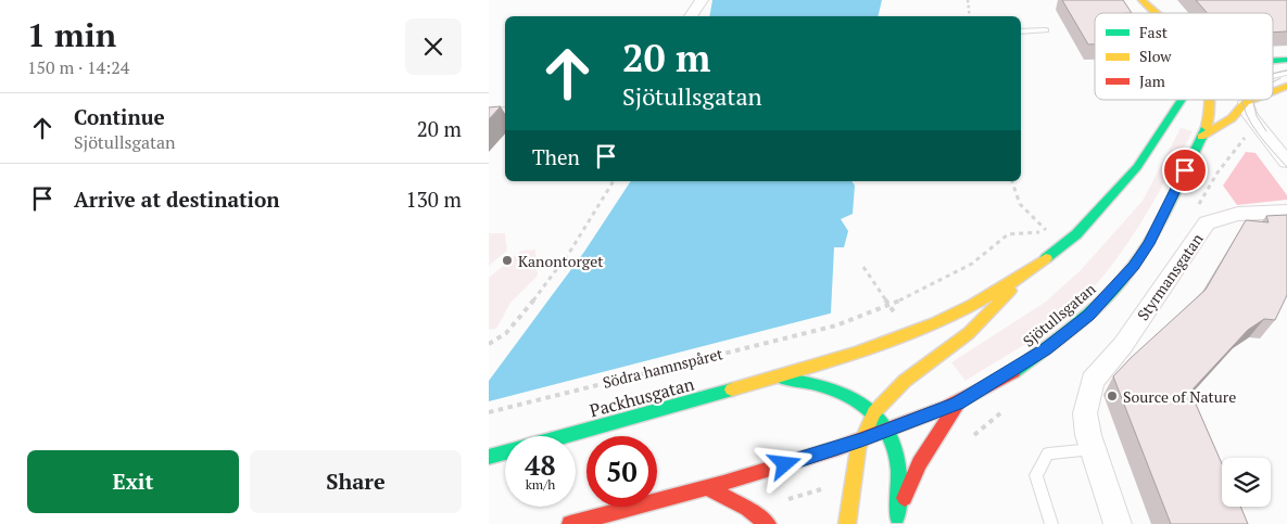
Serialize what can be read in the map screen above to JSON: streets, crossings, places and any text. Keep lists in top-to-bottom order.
{
  "streets": {
    "main road": ["Sjötullsgatan", "Packhusgatan"],
    "street": ["Styrmansgatan"],
    "path": ["Södra hamnspåret"]
  },
  "places": ["Kanontorget", "Source of Nature"],
  "legend": ["Fast", "Slow", "Jam"],
  "page": {
    "heading": ["1 min", "150 m · 14:24"],
    "turn": ["20 m", "Sjötullsgatan"],
    "list": [
      {
        "name": "Continue",
        "note": "Sjötullsgatan",
        "value": "20 m"
      },
      {
        "name": "Arrive at destination",
        "value": "130 m"
      }
    ],
    "then": "Then",
    "speed": "48 km/h",
    "limit": "50",
    "buttons": ["Exit", "Share"]
  }
}
